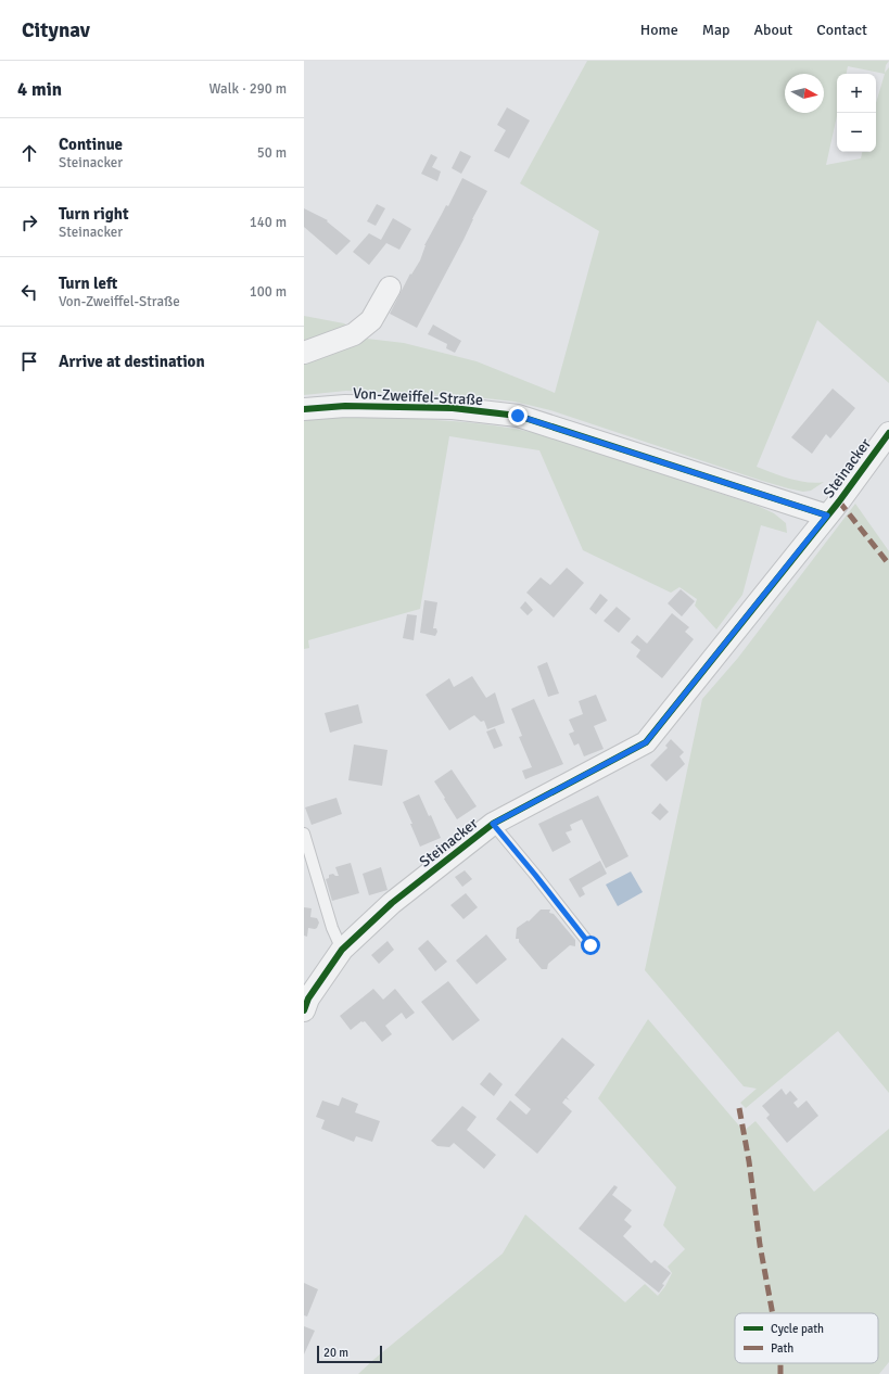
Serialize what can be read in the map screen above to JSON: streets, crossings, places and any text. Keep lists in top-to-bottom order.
{
  "streets": {
    "street": ["Von-Zweiffel-Straße", "Steinacker"]
  },
  "crossings": [
    ["Von-Zweiffel-Straße", "Steinacker"]
  ],
  "legend": ["Cycle path", "Path"],
  "scale_bar": "20 m",
  "north": "right",
  "page": {
    "header": "Citynav",
    "nav": [
      "Home",
      "Map",
      "About",
      "Contact"
    ],
    "heading": ["4 min", "Walk · 290 m"],
    "map_buttons": ["+", "−"],
    "list": [
      ["Continue", "Steinacker", "50 m"],
      ["Turn right", "Steinacker", "140 m"],
      ["Turn left", "Von-Zweiffel-Straße", "100 m"],
      "Arrive at destination"
    ],
    "scale": "20 m"
  }
}
